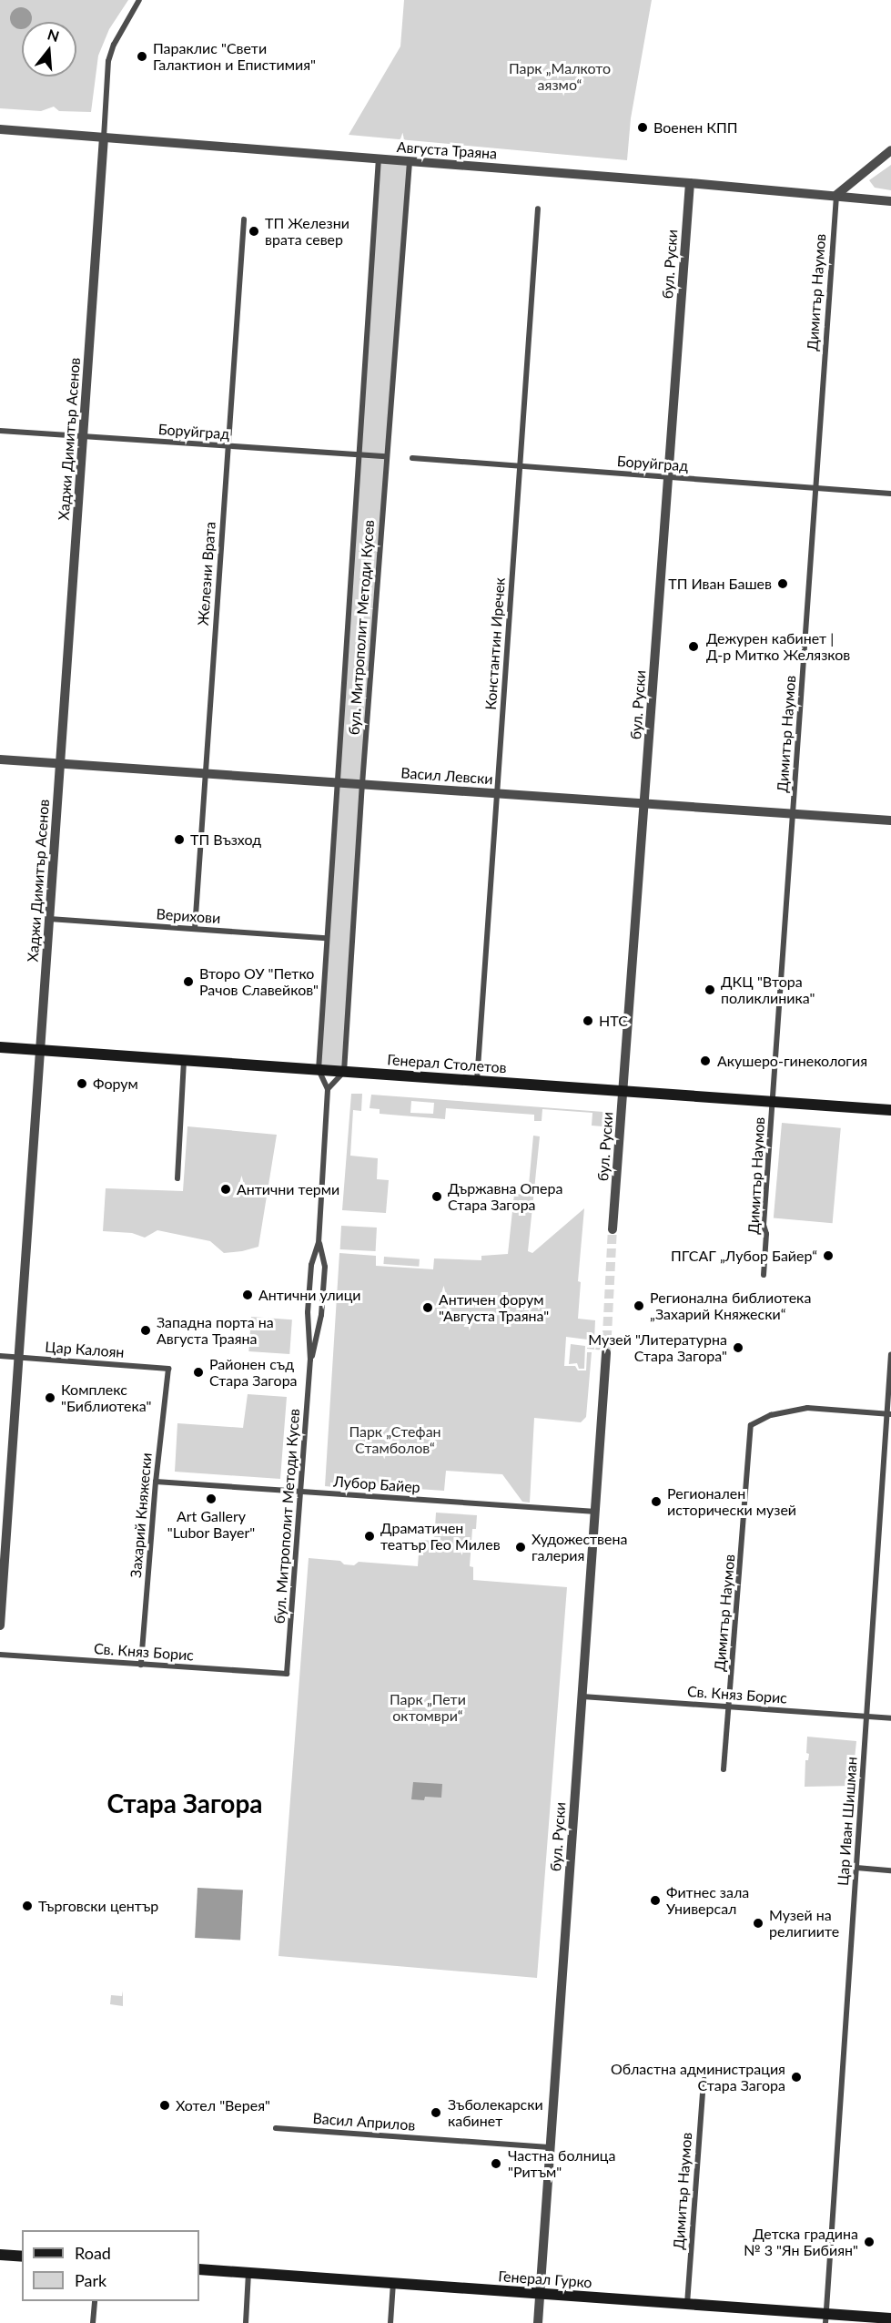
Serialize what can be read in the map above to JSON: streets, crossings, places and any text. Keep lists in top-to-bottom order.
{
  "streets": {
    "main road": ["Генерал Столетов", "Генерал Гурко"],
    "street": [
      "Августа Траяна",
      "бул. Руски",
      "Димитър Наумов",
      "Боруйград",
      "Хаджи Димитър Асенов",
      "Железни Врата",
      "бул. Митрополит Методи Кусев",
      "Константин Иречек",
      "Васил Левски",
      "Верихови",
      "Цар Калоян",
      "Лубор Байер",
      "Захарий Княжески",
      "Св. Княз Борис",
      "Цар Иван Шишман",
      "Васил Априлов"
    ]
  },
  "crossings": [
    ["Августа Траяна", "бул. Руски"],
    ["Августа Траяна", "Димитър Наумов"],
    ["Августа Траяна", "Хаджи Димитър Асенов"],
    ["Августа Траяна", "бул. Митрополит Методи Кусев"],
    ["бул. Руски", "Боруйград"],
    ["бул. Руски", "Васил Левски"],
    ["бул. Руски", "Генерал Столетов"],
    ["бул. Руски", "Лубор Байер"],
    ["бул. Руски", "Св. Княз Борис"],
    ["бул. Руски", "Васил Априлов"],
    ["бул. Руски", "Генерал Гурко"],
    ["Димитър Наумов", "Боруйград"],
    ["Димитър Наумов", "Васил Левски"],
    ["Димитър Наумов", "Генерал Столетов"],
    ["Димитър Наумов", "Св. Княз Борис"],
    ["Димитър Наумов", "Цар Иван Шишман"],
    ["Димитър Наумов", "Генерал Гурко"],
    ["Боруйград", "Хаджи Димитър Асенов"],
    ["Боруйград", "Железни Врата"],
    ["Боруйград", "бул. Митрополит Методи Кусев"],
    ["Боруйград", "Константин Иречек"],
    ["Хаджи Димитър Асенов", "Васил Левски"],
    ["Хаджи Димитър Асенов", "Верихови"],
    ["Хаджи Димитър Асенов", "Генерал Столетов"],
    ["Хаджи Димитър Асенов", "Цар Калоян"],
    ["Железни Врата", "Васил Левски"],
    ["Железни Врата", "Верихови"],
    ["бул. Митрополит Методи Кусев", "Васил Левски"],
    ["бул. Митрополит Методи Кусев", "Верихови"],
    ["бул. Митрополит Методи Кусев", "Генерал Столетов"],
    ["бул. Митрополит Методи Кусев", "Лубор Байер"],
    ["бул. Митрополит Методи Кусев", "Св. Княз Борис"],
    ["Константин Иречек", "Васил Левски"],
    ["Константин Иречек", "Генерал Столетов"],
    ["Цар Калоян", "Захарий Княжески"],
    ["Лубор Байер", "Захарий Княжески"],
    ["Захарий Княжески", "Св. Княз Борис"],
    ["Св. Княз Борис", "Цар Иван Шишман"],
    ["Цар Иван Шишман", "Генерал Гурко"]
  ],
  "districts": ["Стара Загора"],
  "parks": ["Парк „Малкото аязмо“", "Парк „Стефан Стамболов“", "Парк „Пети октомври“"],
  "places": [
    "Параклис \"Свети Галактион и Епистимия\"",
    "Военен КПП",
    "ТП Железни врата север",
    "ТП Иван Башев",
    "Дежурен кабинет | Д-р Митко Желязков",
    "ТП Възход",
    "Второ ОУ \"Петко Рачов Славейков\"",
    "ДКЦ \"Втора поликлиника\"",
    "НТС",
    "Акушеро-гинекология",
    "Форум",
    "Антични терми",
    "Държавна Опера Стара Загора",
    "ПГСАГ „Лубор Байер“",
    "Антични улици",
    "Регионална библиотека „Захарий Княжески“",
    "Античен форум \"Августа Траяна\"",
    "Западна порта на Августа Траяна",
    "Музей \"Литературна Стара Загора\"",
    "Районен съд Стара Загора",
    "Комплекс \"Библиотека\"",
    "Art Gallery \"Lubor Bayer\"",
    "Регионален исторически музей",
    "Драматичен театър Гео Милев",
    "Художествена галерия",
    "Фитнес зала Универсал",
    "Търговски център",
    "Музей на религиите",
    "Областна администрация Стара Загора",
    "Хотел \"Верея\"",
    "Зъболекарски кабинет",
    "Частна болница \"Ритъм\"",
    "Детска градина № 3 \"Ян Бибиян\""
  ],
  "legend": ["Road", "Park"],
  "north": "top"
}
